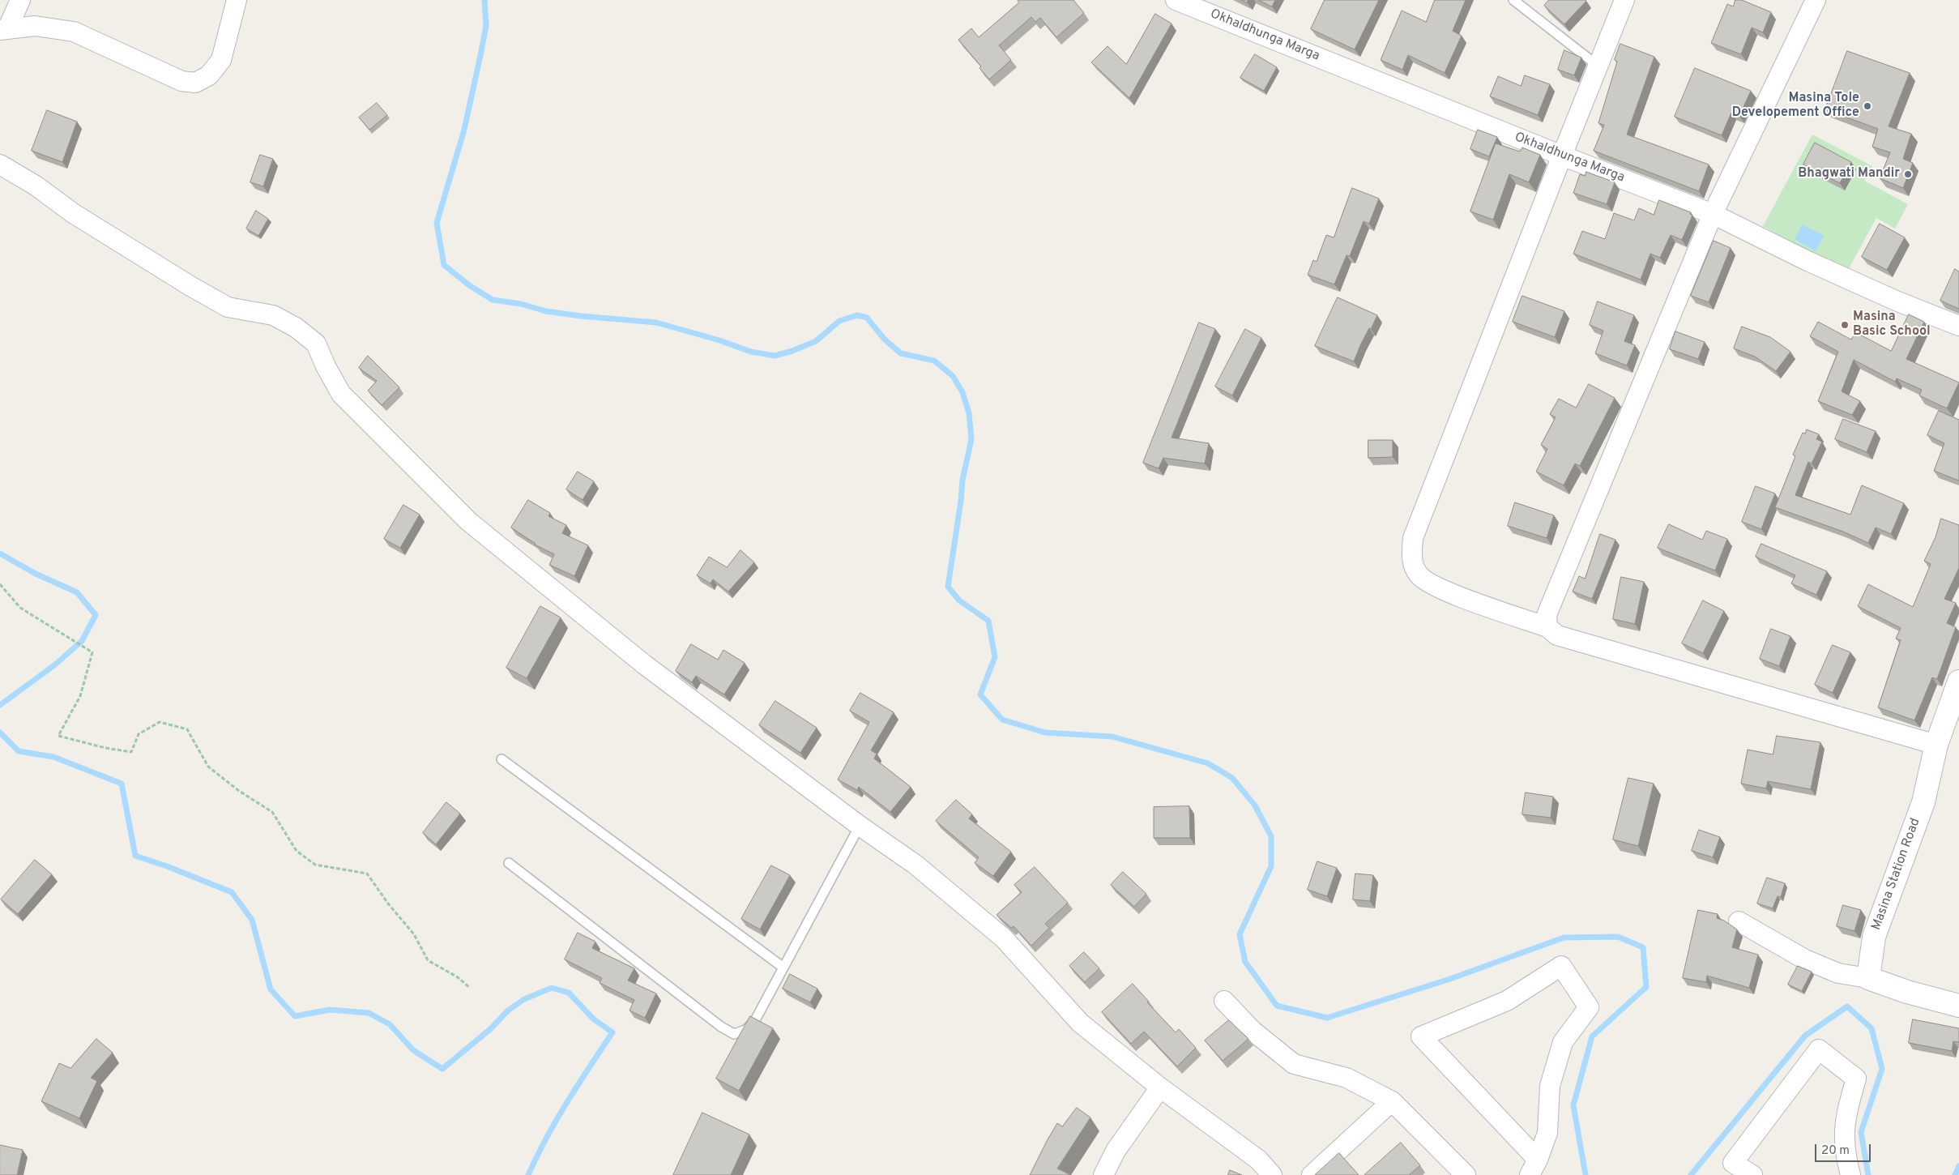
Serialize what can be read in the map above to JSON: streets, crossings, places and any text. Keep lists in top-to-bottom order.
{
  "streets": {
    "street": ["Okhaldhunga Marga", "Masina Station Road"]
  },
  "places": ["Masina Tole Developement Office", "Bhagwati Mandir", "Masina Basic School"],
  "scale_bar": "20 m"
}
